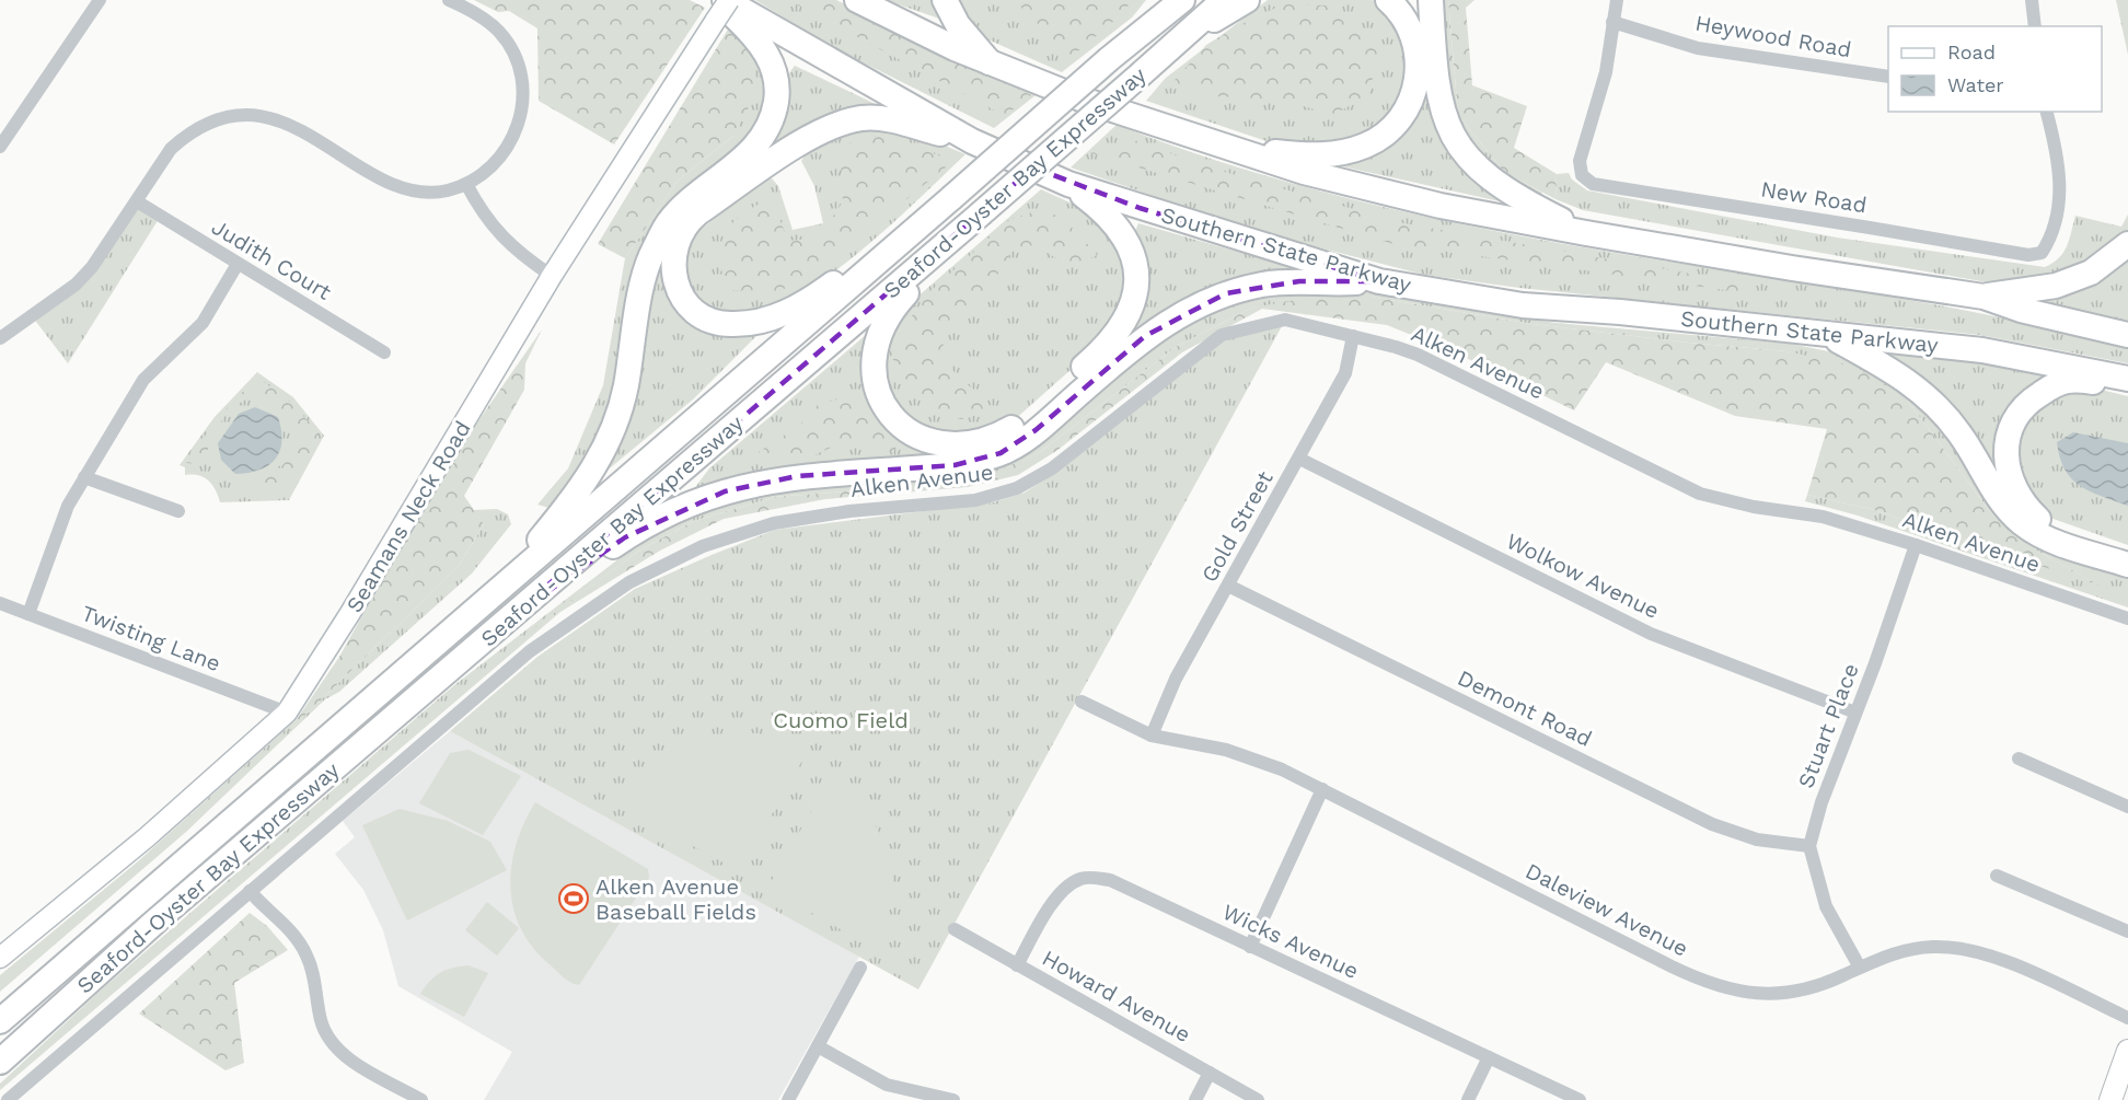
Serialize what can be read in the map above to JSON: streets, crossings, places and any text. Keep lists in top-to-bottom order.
{
  "streets": {
    "highway": ["Seaford-Oyster Bay Expressway", "Southern State Parkway"],
    "main road": ["Seamans Neck Road"],
    "street": [
      "Heywood Road",
      "New Road",
      "Judith Court",
      "Alken Avenue",
      "Gold Street",
      "Wolkow Avenue",
      "Twisting Lane",
      "Demont Road",
      "Stuart Place",
      "Daleview Avenue",
      "Wicks Avenue",
      "Howard Avenue"
    ]
  },
  "crossings": [
    ["Heywood Road", "New Road"],
    ["Southern State Parkway", "Seamans Neck Road"],
    ["Alken Avenue", "Gold Street"],
    ["Alken Avenue", "Stuart Place"],
    ["Seamans Neck Road", "Twisting Lane"],
    ["Gold Street", "Wolkow Avenue"],
    ["Gold Street", "Demont Road"],
    ["Gold Street", "Daleview Avenue"],
    ["Wolkow Avenue", "Stuart Place"],
    ["Demont Road", "Stuart Place"],
    ["Stuart Place", "Daleview Avenue"],
    ["Wicks Avenue", "Howard Avenue"]
  ],
  "parks": ["Cuomo Field"],
  "places": {
    "sports": ["Alken Avenue Baseball Fields"]
  },
  "legend": ["Road", "Water"]
}
